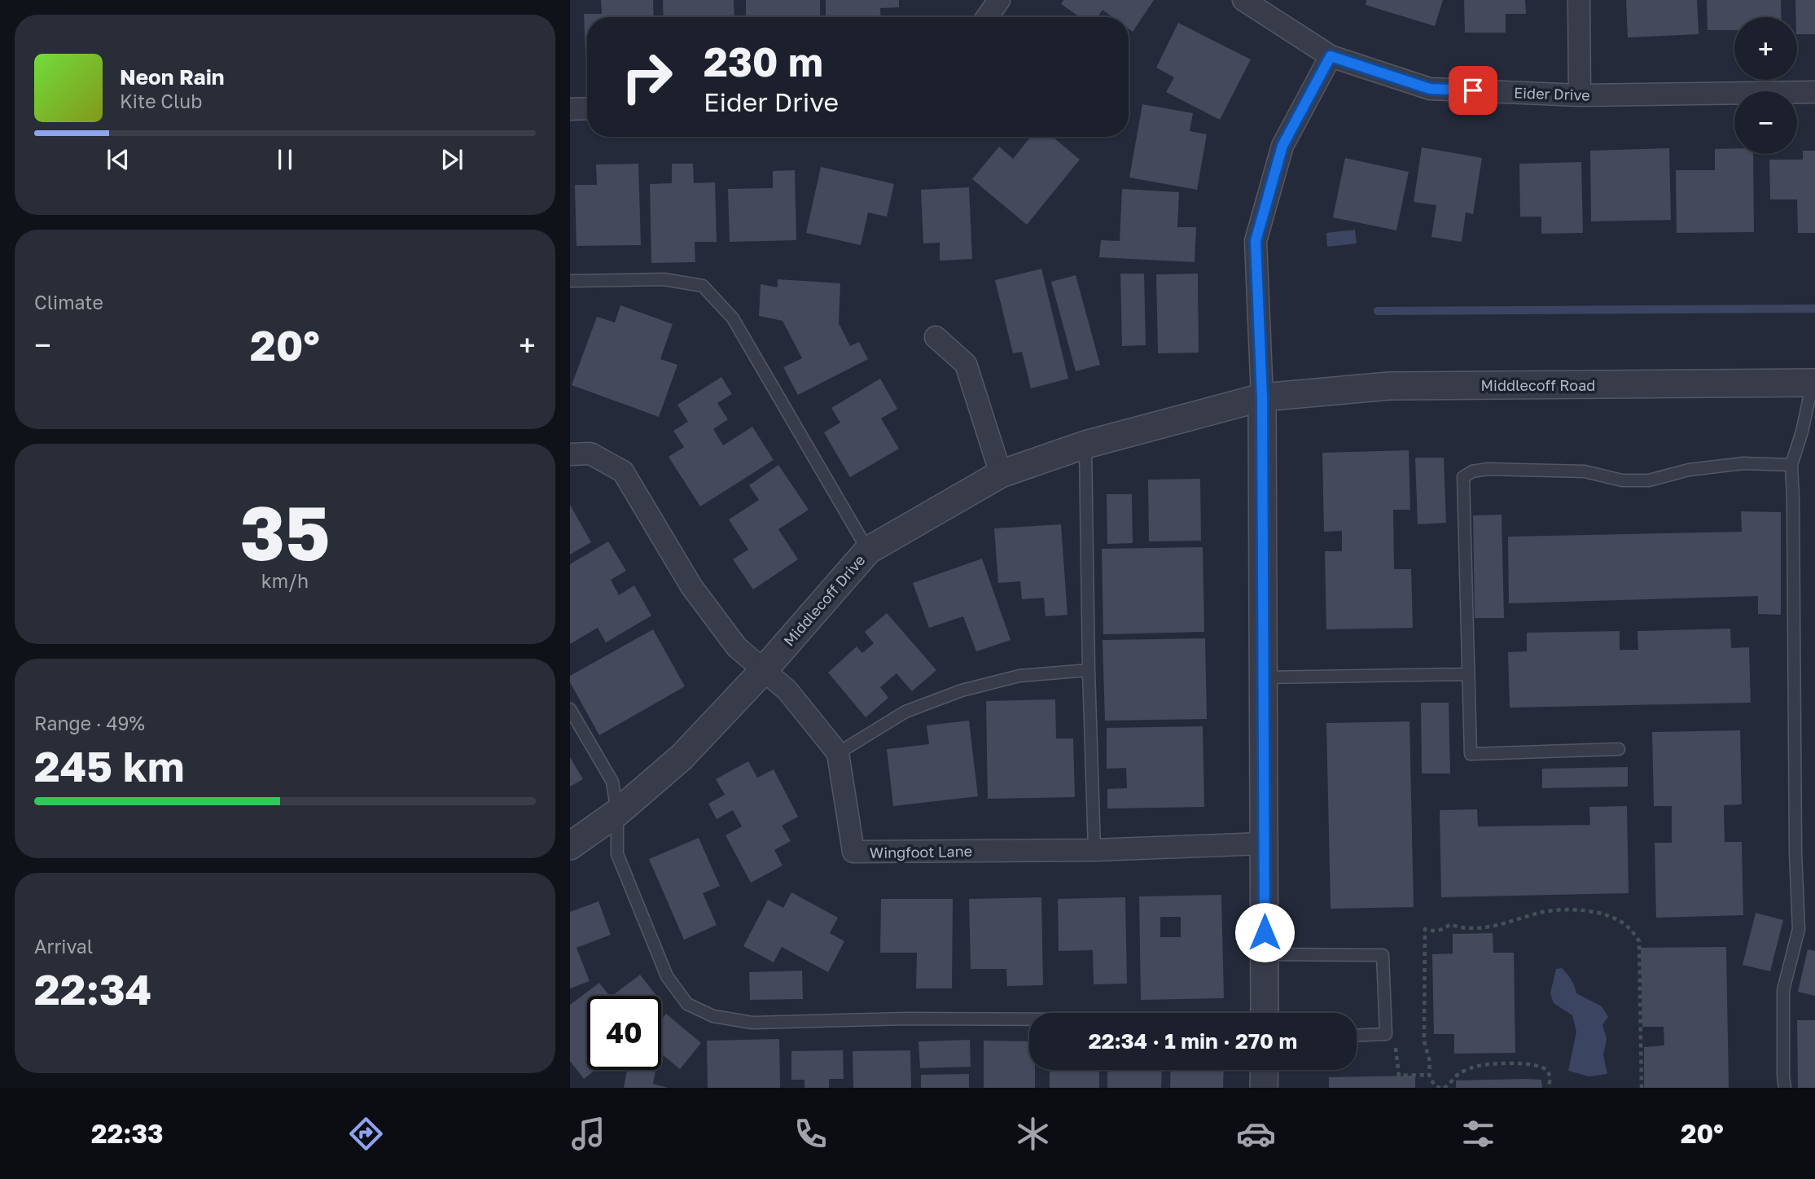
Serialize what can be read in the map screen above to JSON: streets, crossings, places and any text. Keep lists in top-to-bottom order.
{
  "streets": {
    "street": [
      "Eider Drive",
      "Middlecoff Road",
      "Middlecoff Drive",
      "Wingfoot Lane"
    ]
  },
  "crossings": [
    ["Middlecoff Road", "Middlecoff Drive"]
  ],
  "page": {
    "map_buttons": ["+", "−"],
    "turn": ["230 m", "Eider Drive"],
    "song": ["Neon Rain", "Kite Club"],
    "tile": [
      "Climate",
      ["35", "km/h"],
      ["Range · 49%", "245 km"],
      ["Arrival", "22:34"]
    ],
    "heat": ["−", "20°", "+"],
    "limit": "40",
    "trip": "22:34 · 1 min · 270 m",
    "tabs": ["22:33", "20°"]
  }
}
